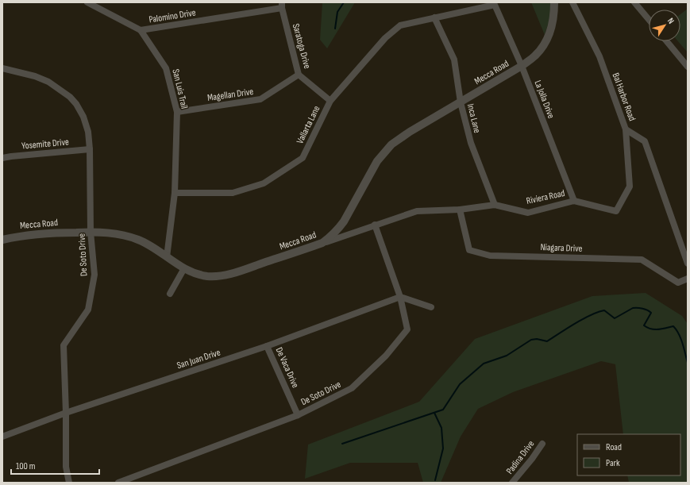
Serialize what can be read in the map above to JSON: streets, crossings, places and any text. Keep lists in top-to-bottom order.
{
  "streets": {
    "street": [
      "Palomino Drive",
      "Saratoga Drive",
      "Mecca Road",
      "San Luis Trail",
      "Magellan Drive",
      "Bal Harbor Road",
      "La Jolla Drive",
      "Inca Lane",
      "Vallarta Lane",
      "Yosemite Drive",
      "Riviera Road",
      "Niagara Drive",
      "De Soto Drive",
      "San Juan Drive",
      "De Vaca Drive",
      "Padina Drive"
    ]
  },
  "crossings": [
    ["Palomino Drive", "Saratoga Drive"],
    ["Palomino Drive", "San Luis Trail"],
    ["Saratoga Drive", "Magellan Drive"],
    ["Saratoga Drive", "Vallarta Lane"],
    ["Mecca Road", "San Luis Trail"],
    ["Mecca Road", "La Jolla Drive"],
    ["Mecca Road", "Inca Lane"],
    ["Mecca Road", "Riviera Road"],
    ["Mecca Road", "De Soto Drive"],
    ["San Luis Trail", "Magellan Drive"],
    ["San Luis Trail", "Vallarta Lane"],
    ["Bal Harbor Road", "Riviera Road"],
    ["La Jolla Drive", "Vallarta Lane"],
    ["La Jolla Drive", "Riviera Road"],
    ["Inca Lane", "Vallarta Lane"],
    ["Inca Lane", "Riviera Road"],
    ["Yosemite Drive", "De Soto Drive"],
    ["Riviera Road", "Niagara Drive"],
    ["Riviera Road", "De Soto Drive"],
    ["De Soto Drive", "San Juan Drive"],
    ["De Soto Drive", "De Vaca Drive"],
    ["San Juan Drive", "De Vaca Drive"]
  ],
  "legend": ["Road", "Park"],
  "scale_bar": "100 m",
  "north": "top right"
}
